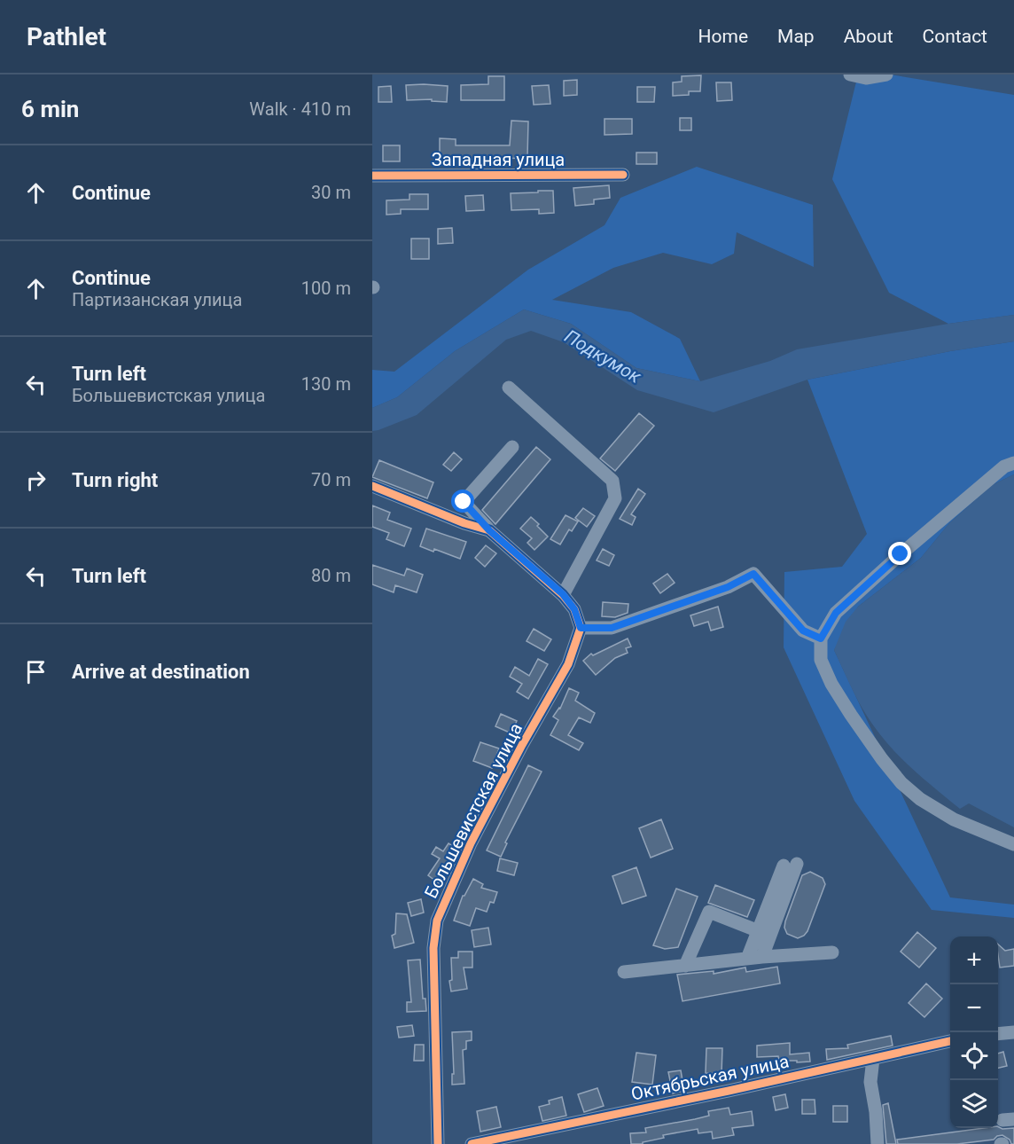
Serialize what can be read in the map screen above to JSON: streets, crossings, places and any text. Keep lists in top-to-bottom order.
{
  "streets": {
    "street": ["Западная улица", "Большевистская улица", "Октябрьская улица"]
  },
  "water": ["Подкумок"],
  "page": {
    "header": "Pathlet",
    "nav": [
      "Home",
      "Map",
      "About",
      "Contact"
    ],
    "heading": ["6 min", "Walk · 410 m"],
    "list": [
      ["Continue", "30 m"],
      ["Continue", "Партизанская улица", "100 m"],
      ["Turn left", "Большевистская улица", "130 m"],
      ["Turn right", "70 m"],
      ["Turn left", "80 m"],
      "Arrive at destination"
    ],
    "map_buttons": ["+", "−"]
  }
}
